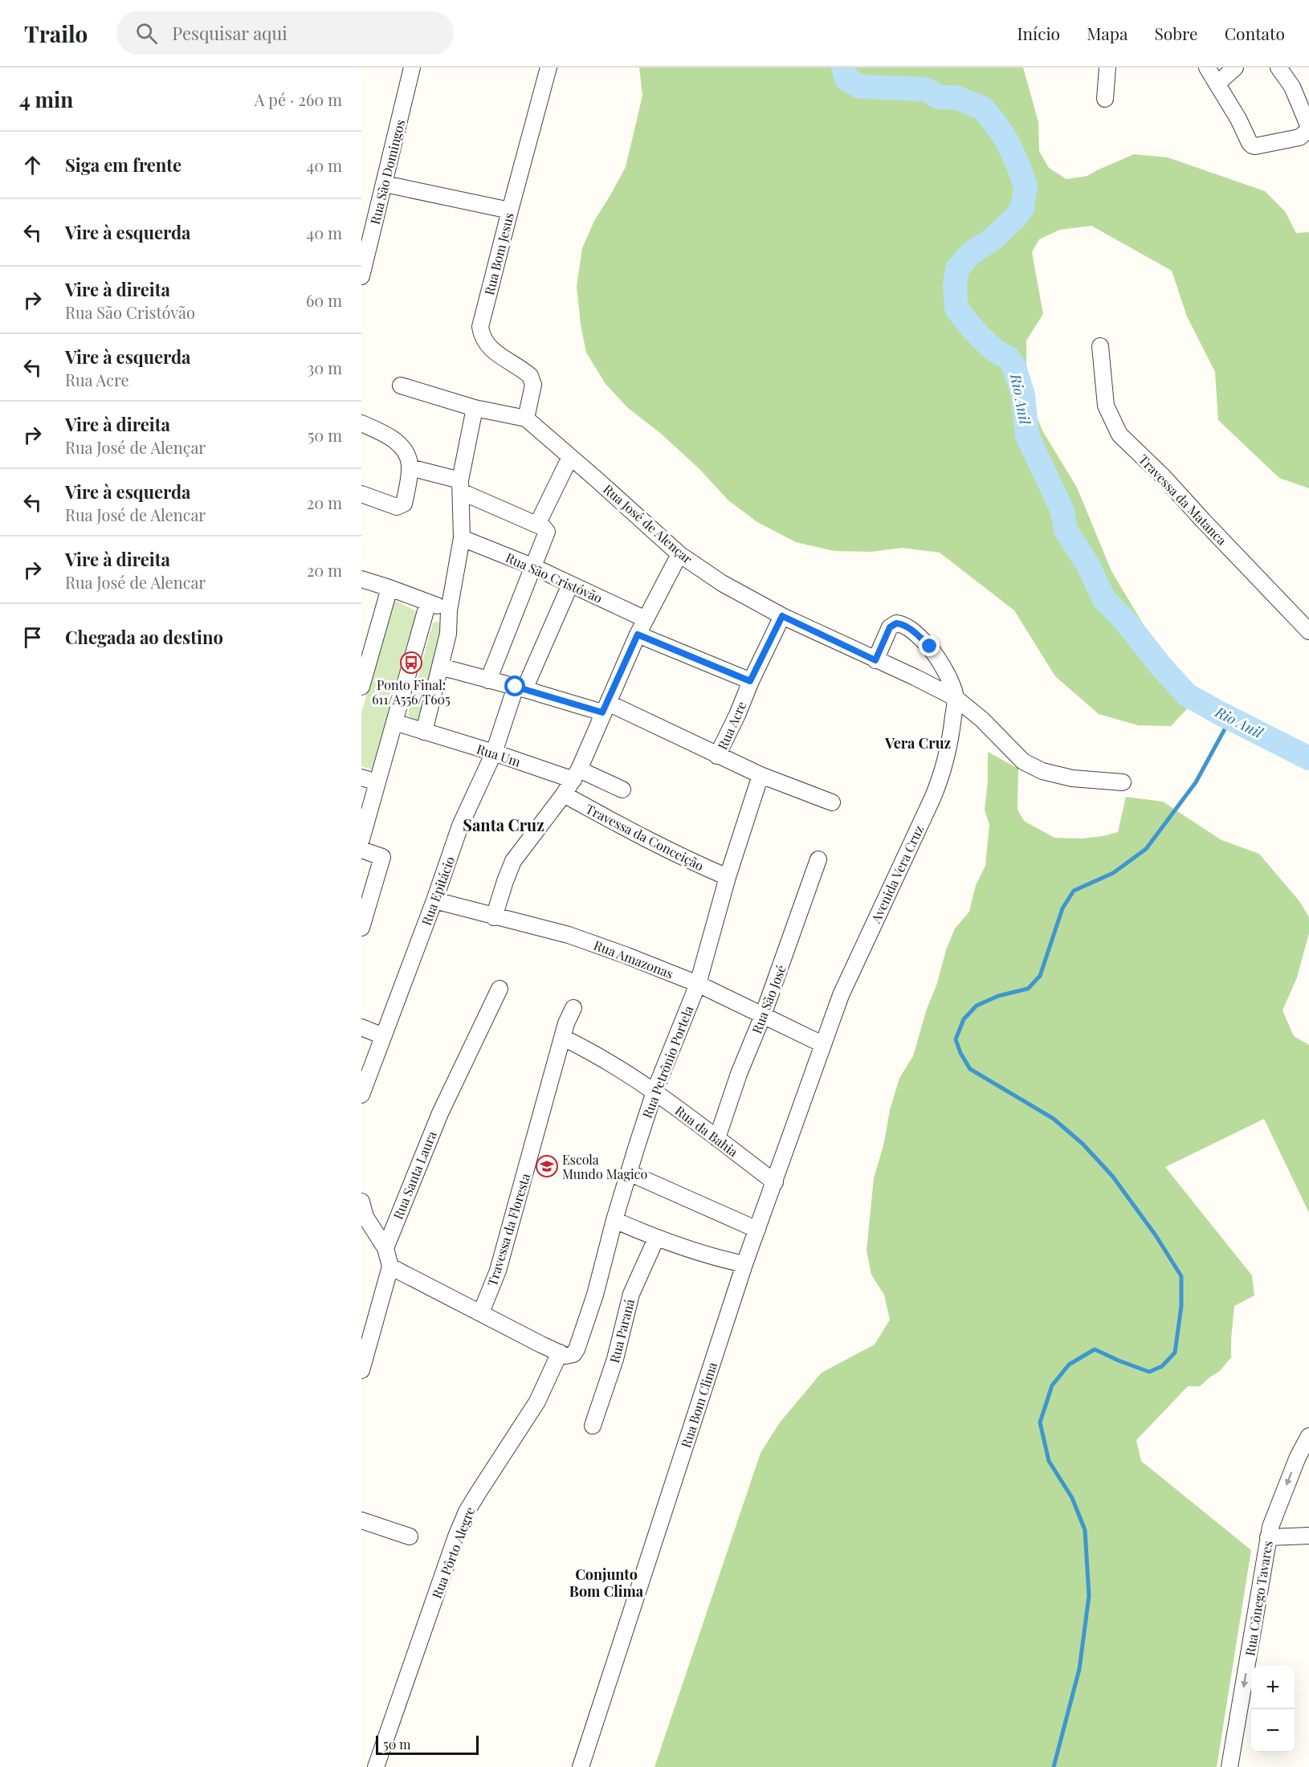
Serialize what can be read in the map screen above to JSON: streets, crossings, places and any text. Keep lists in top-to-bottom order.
{
  "streets": {
    "street": [
      "Rua São Domingos",
      "Rua Bom Jesus",
      "Travessa da Matanca",
      "Rua José de Alençar",
      "Rua São Cristóvão",
      "Rua Acre",
      "Rua Um",
      "Travessa da Conceição",
      "Avenida Vera Cruz",
      "Rua Epitácio",
      "Rua Amazonas",
      "Rua São José",
      "Rua Petrônio Portela",
      "Rua da Bahia",
      "Rua Santa Laura",
      "Travessa da Floresta",
      "Rua Paraná",
      "Rua Bom Clima",
      "Rua Pôrto Alegre",
      "Rua Cônego Tavares"
    ]
  },
  "crossings": [
    ["Rua Bom Jesus", "Rua José de Alençar"],
    ["Rua José de Alençar", "Rua Acre"],
    ["Rua José de Alençar", "Avenida Vera Cruz"],
    ["Rua São Cristóvão", "Rua Epitácio"],
    ["Rua Um", "Rua Epitácio"],
    ["Travessa da Conceição", "Rua Petrônio Portela"],
    ["Avenida Vera Cruz", "Rua Amazonas"],
    ["Avenida Vera Cruz", "Rua Bom Clima"],
    ["Rua Epitácio", "Rua Amazonas"],
    ["Rua Amazonas", "Rua São José"],
    ["Rua Amazonas", "Rua Petrônio Portela"],
    ["Rua Amazonas", "Rua Bom Clima"],
    ["Rua São José", "Rua da Bahia"],
    ["Rua Petrônio Portela", "Rua da Bahia"],
    ["Rua Petrônio Portela", "Rua Pôrto Alegre"],
    ["Rua da Bahia", "Travessa da Floresta"],
    ["Rua da Bahia", "Rua Bom Clima"]
  ],
  "one_way": ["Rua Cônego Tavares"],
  "districts": ["Vera Cruz", "Santa Cruz", "Conjunto Bom Clima"],
  "water": ["Rio Anil"],
  "places": {
    "bus stop": ["Ponto Final: 611/A556/T605"],
    "school or university": ["Escola Mundo Magico"]
  },
  "scale_bar": "50 m",
  "page": {
    "header": "Trailo",
    "search": "Pesquisar aqui",
    "nav": [
      "Início",
      "Mapa",
      "Sobre",
      "Contato"
    ],
    "heading": ["4 min", "A pé · 260 m"],
    "list": [
      ["Siga em frente", "40 m"],
      ["Vire à esquerda", "40 m"],
      ["Vire à direita", "Rua São Cristóvão", "60 m"],
      ["Vire à esquerda", "Rua Acre", "30 m"],
      ["Vire à direita", "Rua José de Alençar", "50 m"],
      ["Vire à esquerda", "Rua José de Alencar", "20 m"],
      ["Vire à direita", "Rua José de Alencar", "20 m"],
      "Chegada ao destino"
    ],
    "map_buttons": ["+", "−"],
    "scale": "50 m"
  }
}
